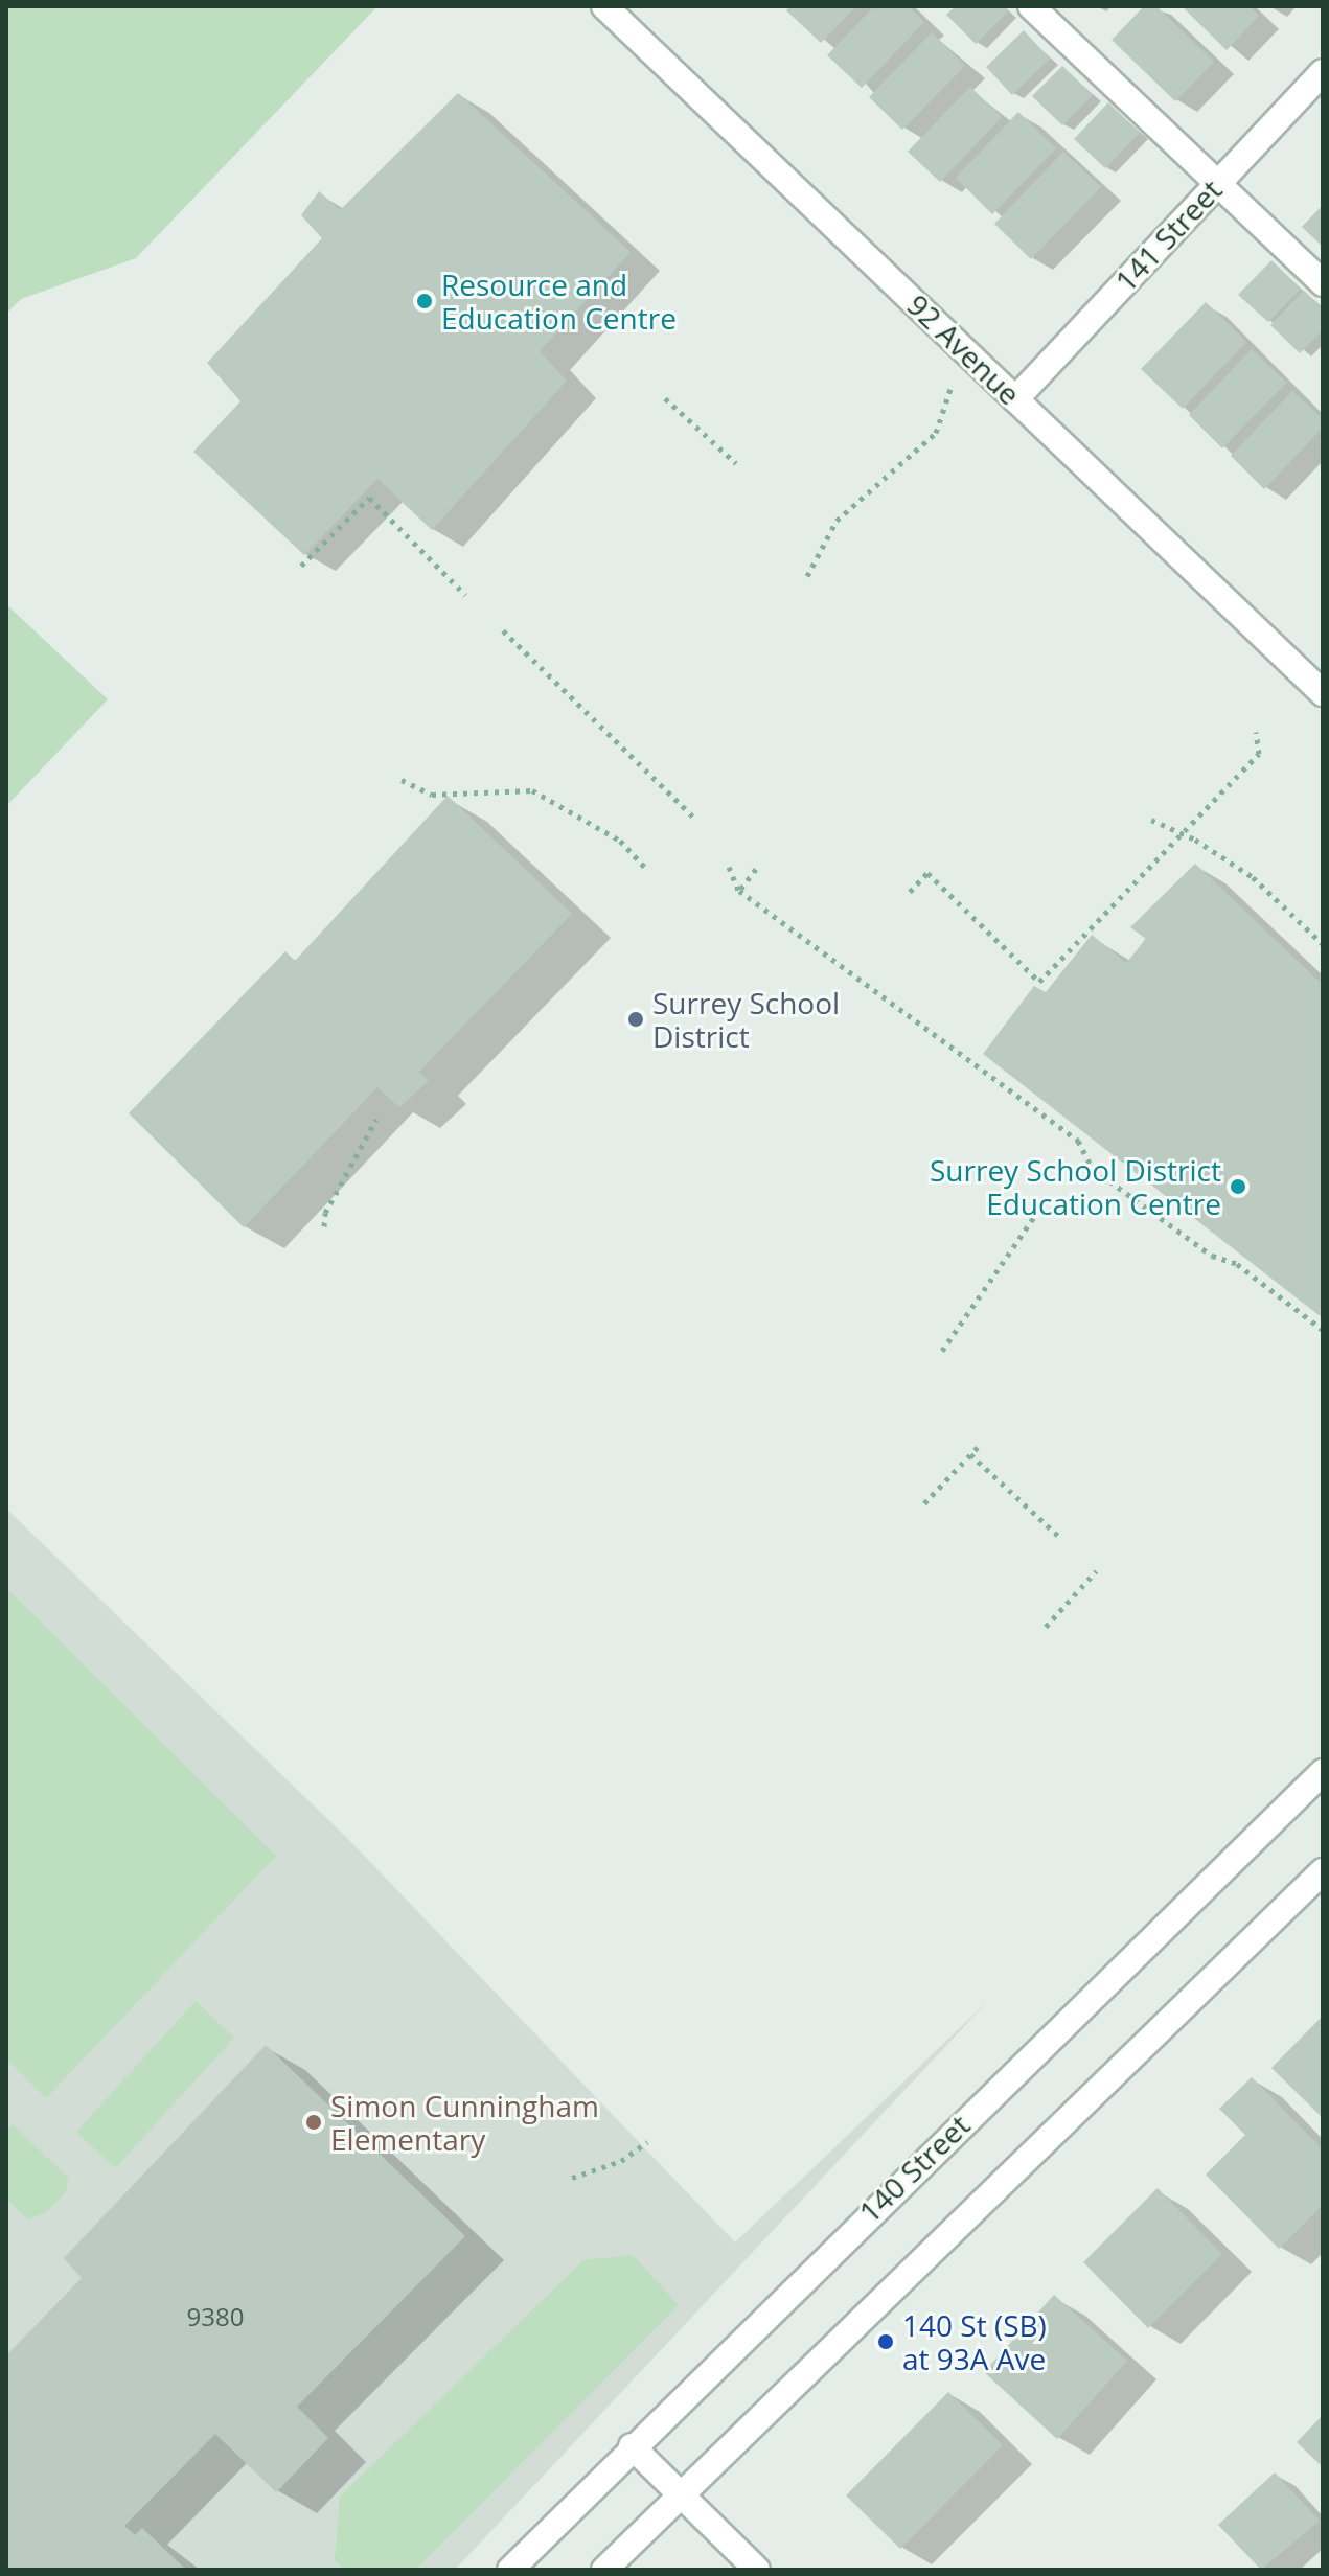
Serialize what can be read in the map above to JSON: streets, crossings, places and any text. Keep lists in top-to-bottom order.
{
  "streets": {
    "main road": ["141 Street", "92 Avenue", "140 Street"]
  },
  "crossings": [
    ["141 Street", "92 Avenue"]
  ],
  "places": [
    "Resource and Education Centre",
    "Surrey School District",
    "Surrey School District Education Centre",
    "Simon Cunningham Elementary",
    "140 St (SB) at 93A Ave"
  ],
  "house_numbers": ["9380"]
}
